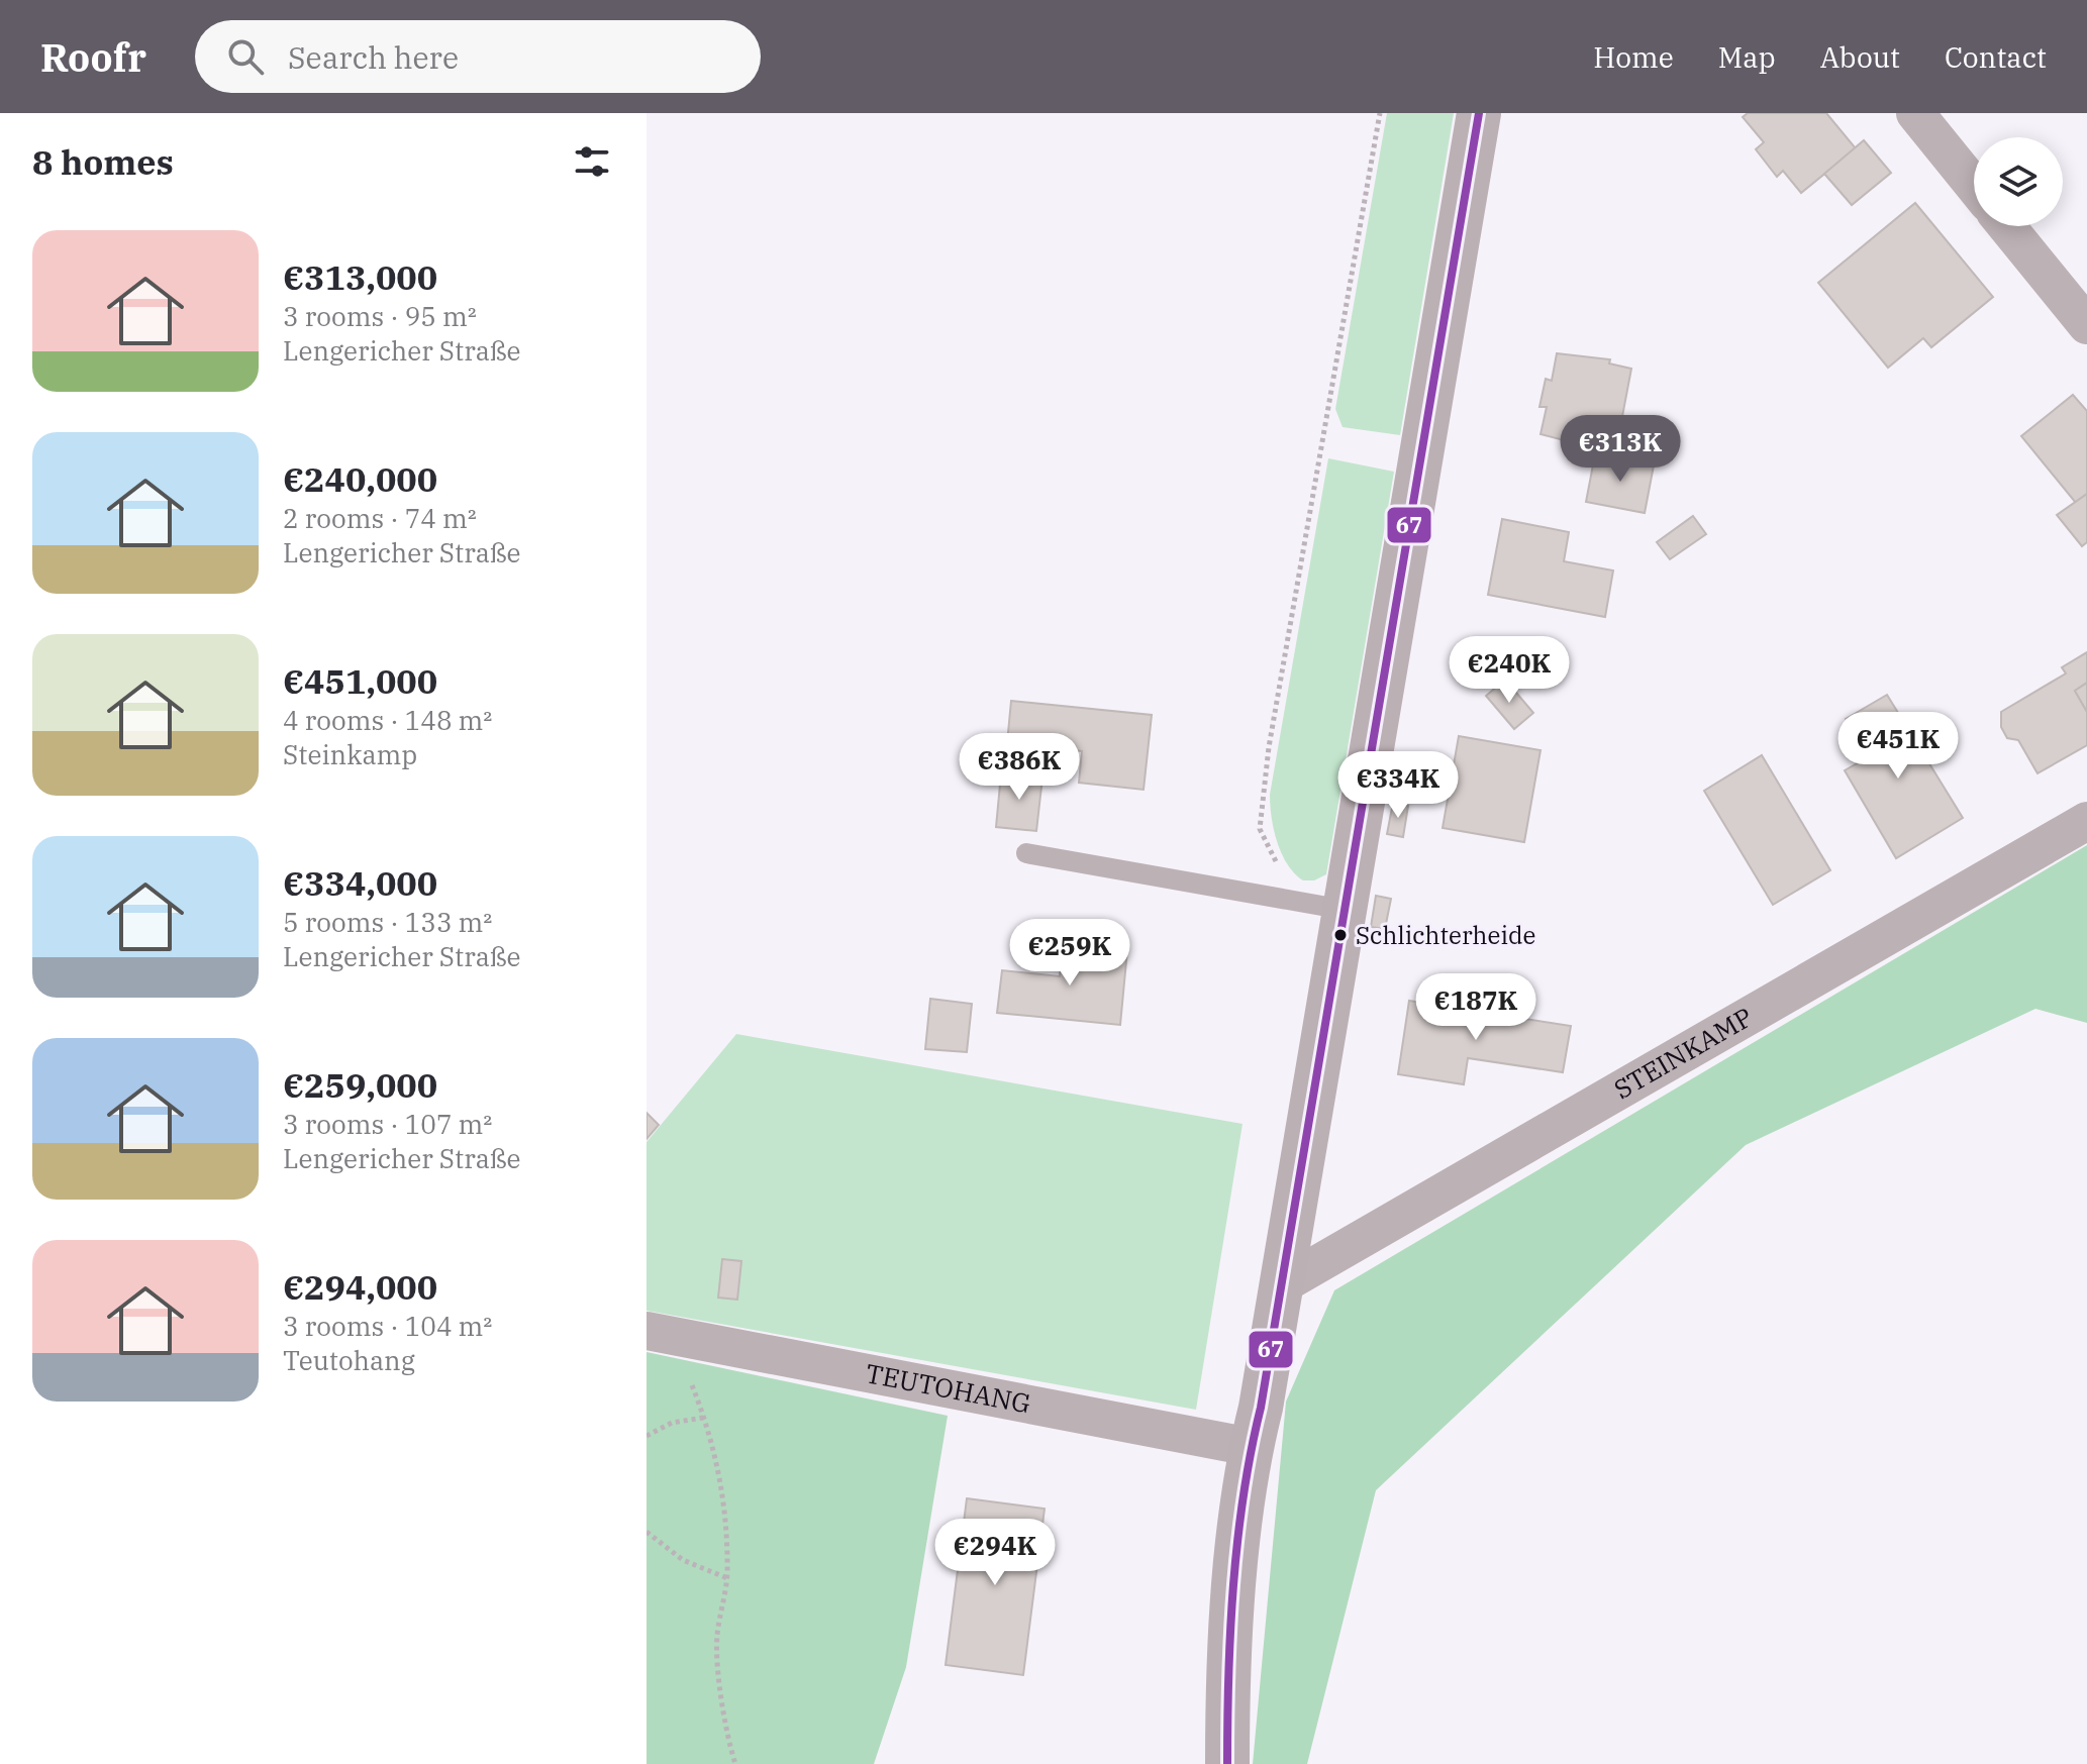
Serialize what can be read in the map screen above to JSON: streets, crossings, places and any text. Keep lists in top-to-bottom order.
{
  "streets": {
    "street": ["STEINKAMP", "TEUTOHANG"]
  },
  "places": ["Schlichterheide"],
  "lines": ["transit line 67"],
  "page": {
    "header": "Roofr",
    "search": "Search here",
    "nav": [
      "Home",
      "Map",
      "About",
      "Contact"
    ],
    "heading": "8 homes",
    "list": [
      {
        "name": "€313,000",
        "note": "3 rooms · 95 m² · Lengericher Straße"
      },
      {
        "name": "€240,000",
        "note": "2 rooms · 74 m² · Lengericher Straße"
      },
      {
        "name": "€451,000",
        "note": "4 rooms · 148 m² · Steinkamp"
      },
      {
        "name": "€334,000",
        "note": "5 rooms · 133 m² · Lengericher Straße"
      },
      {
        "name": "€259,000",
        "note": "3 rooms · 107 m² · Lengericher Straße"
      },
      {
        "name": "€294,000",
        "note": "3 rooms · 104 m² · Teutohang"
      }
    ],
    "price": [
      "€313K",
      "€240K",
      "€451K",
      "€386K",
      "€334K",
      "€259K",
      "€187K",
      "€294K"
    ]
  }
}
